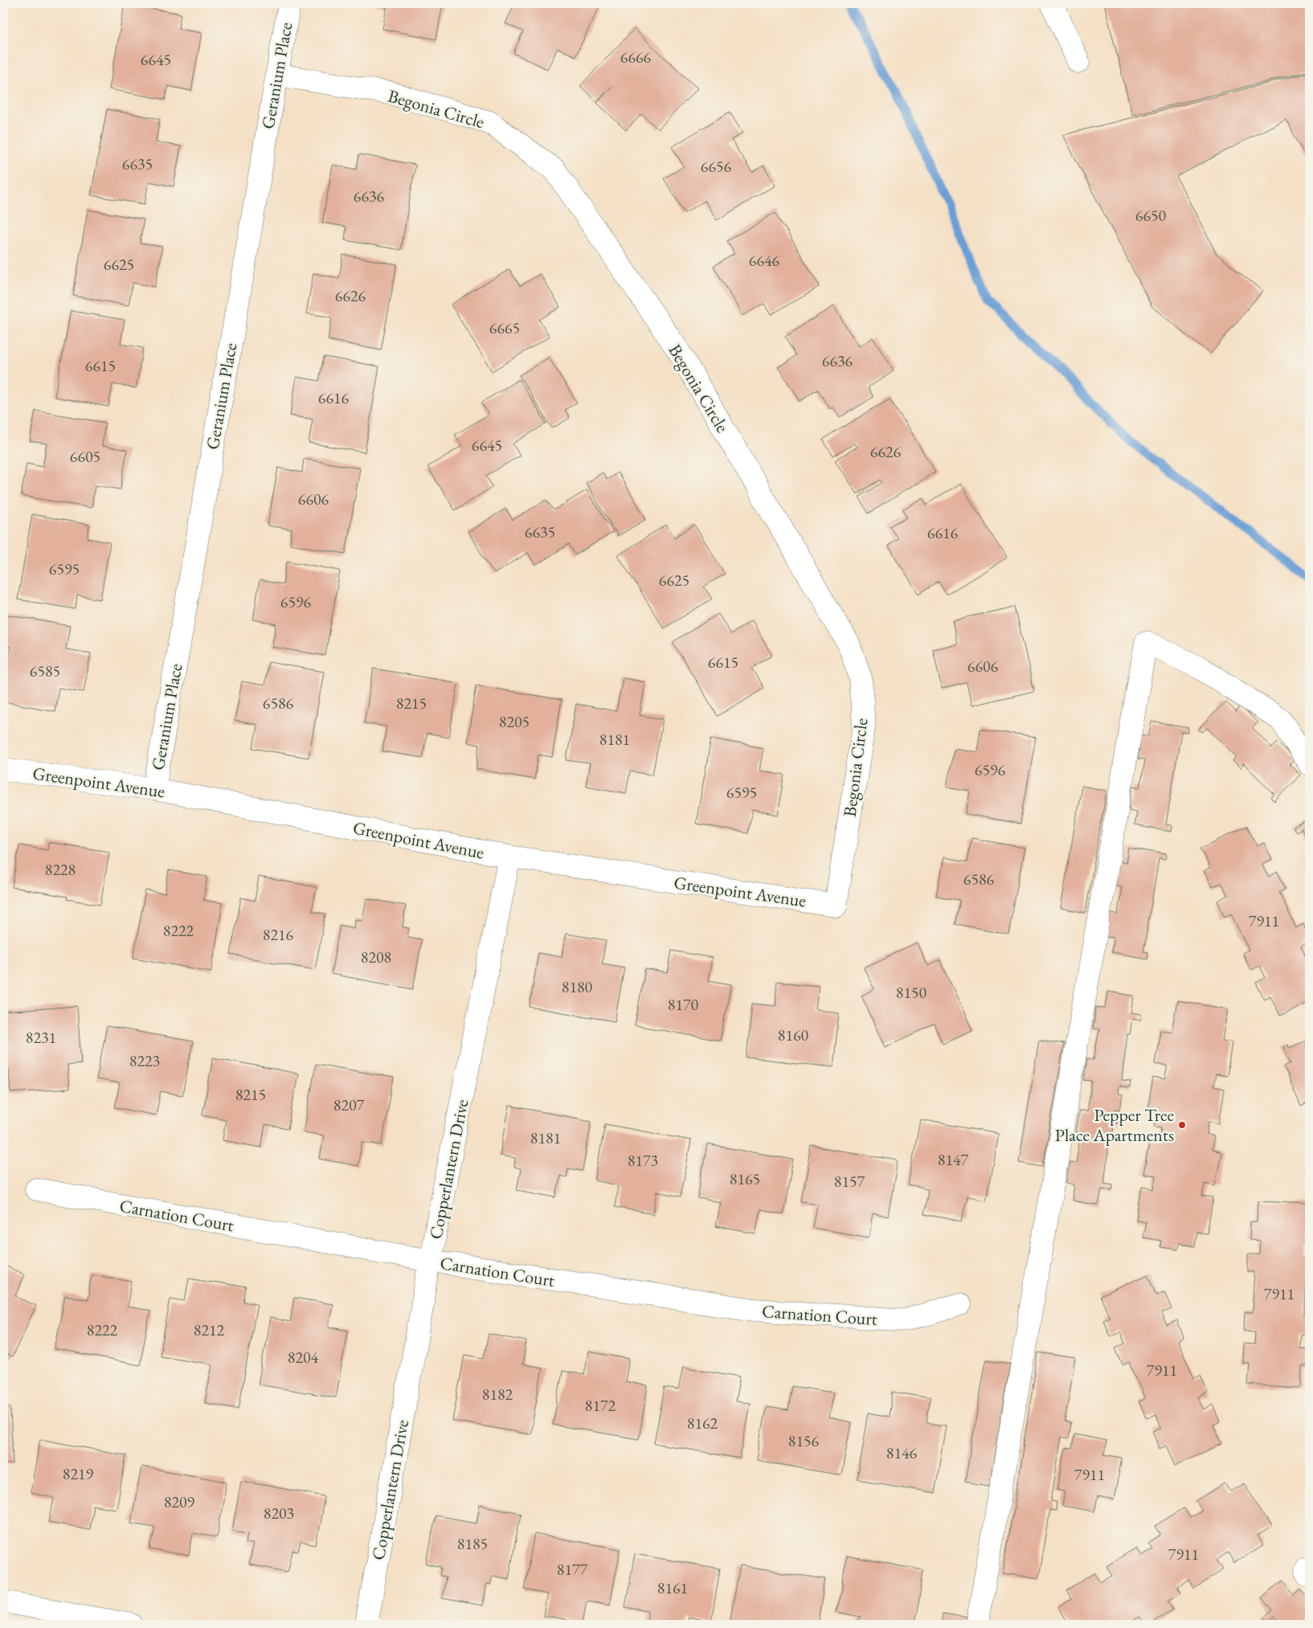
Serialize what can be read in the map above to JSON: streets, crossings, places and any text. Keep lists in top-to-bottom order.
{
  "streets": {
    "street": [
      "Geranium Place",
      "Begonia Circle",
      "Greenpoint Avenue",
      "Copperlantern Drive",
      "Carnation Court"
    ]
  },
  "crossings": [
    ["Geranium Place", "Begonia Circle"],
    ["Geranium Place", "Greenpoint Avenue"],
    ["Begonia Circle", "Greenpoint Avenue"],
    ["Greenpoint Avenue", "Copperlantern Drive"],
    ["Copperlantern Drive", "Carnation Court"]
  ],
  "places": ["Pepper Tree Place Apartments"],
  "house_numbers": [
    "6666",
    "6645",
    "6635",
    "6656",
    "6636",
    "6650",
    "6646",
    "6625",
    "6626",
    "6665",
    "6636",
    "6615",
    "6616",
    "6645",
    "6626",
    "6605",
    "6606",
    "6635",
    "6616",
    "6595",
    "6625",
    "6596",
    "6615",
    "6606",
    "6585",
    "6586",
    "8215",
    "8205",
    "8181",
    "6596",
    "6595",
    "8228",
    "6586",
    "7911",
    "8222",
    "8216",
    "8208",
    "8180",
    "8150",
    "8170",
    "8160",
    "8231",
    "8223",
    "8215",
    "8207",
    "8181",
    "8147",
    "8173",
    "8165",
    "8157",
    "7911",
    "8222",
    "8212",
    "8204",
    "7911",
    "8182",
    "8172",
    "8162",
    "8156",
    "8146",
    "8219",
    "7911",
    "8209",
    "8203",
    "8185",
    "7911",
    "8177",
    "8161"
  ]
}
